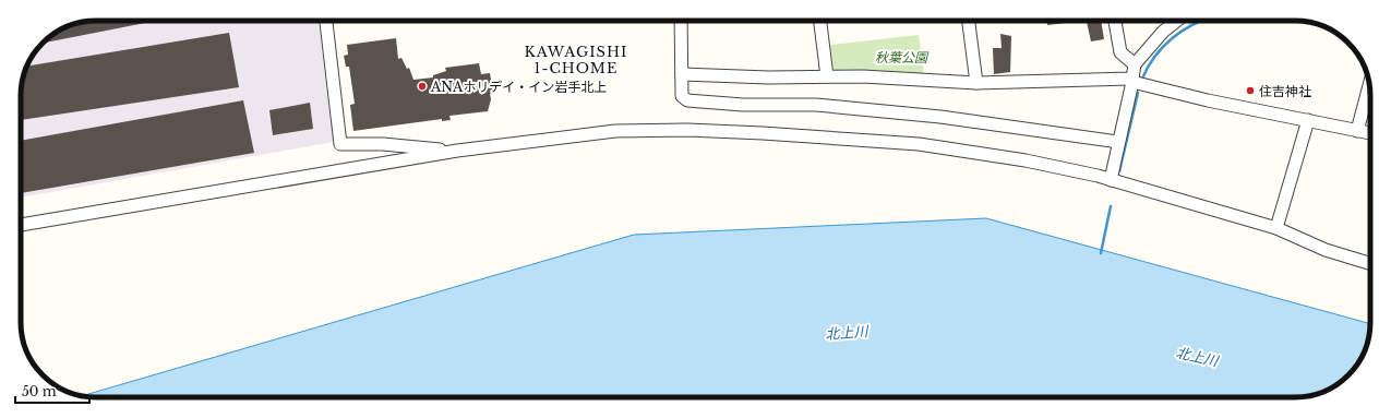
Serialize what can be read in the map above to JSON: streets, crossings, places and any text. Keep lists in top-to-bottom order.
{
  "districts": ["KAWAGISHI 1-CHOME"],
  "water": ["北上川"],
  "parks": ["秋葉公園"],
  "places": ["ANAホリデイ・イン岩手北上", "住吉神社"],
  "scale_bar": "50 m"
}
